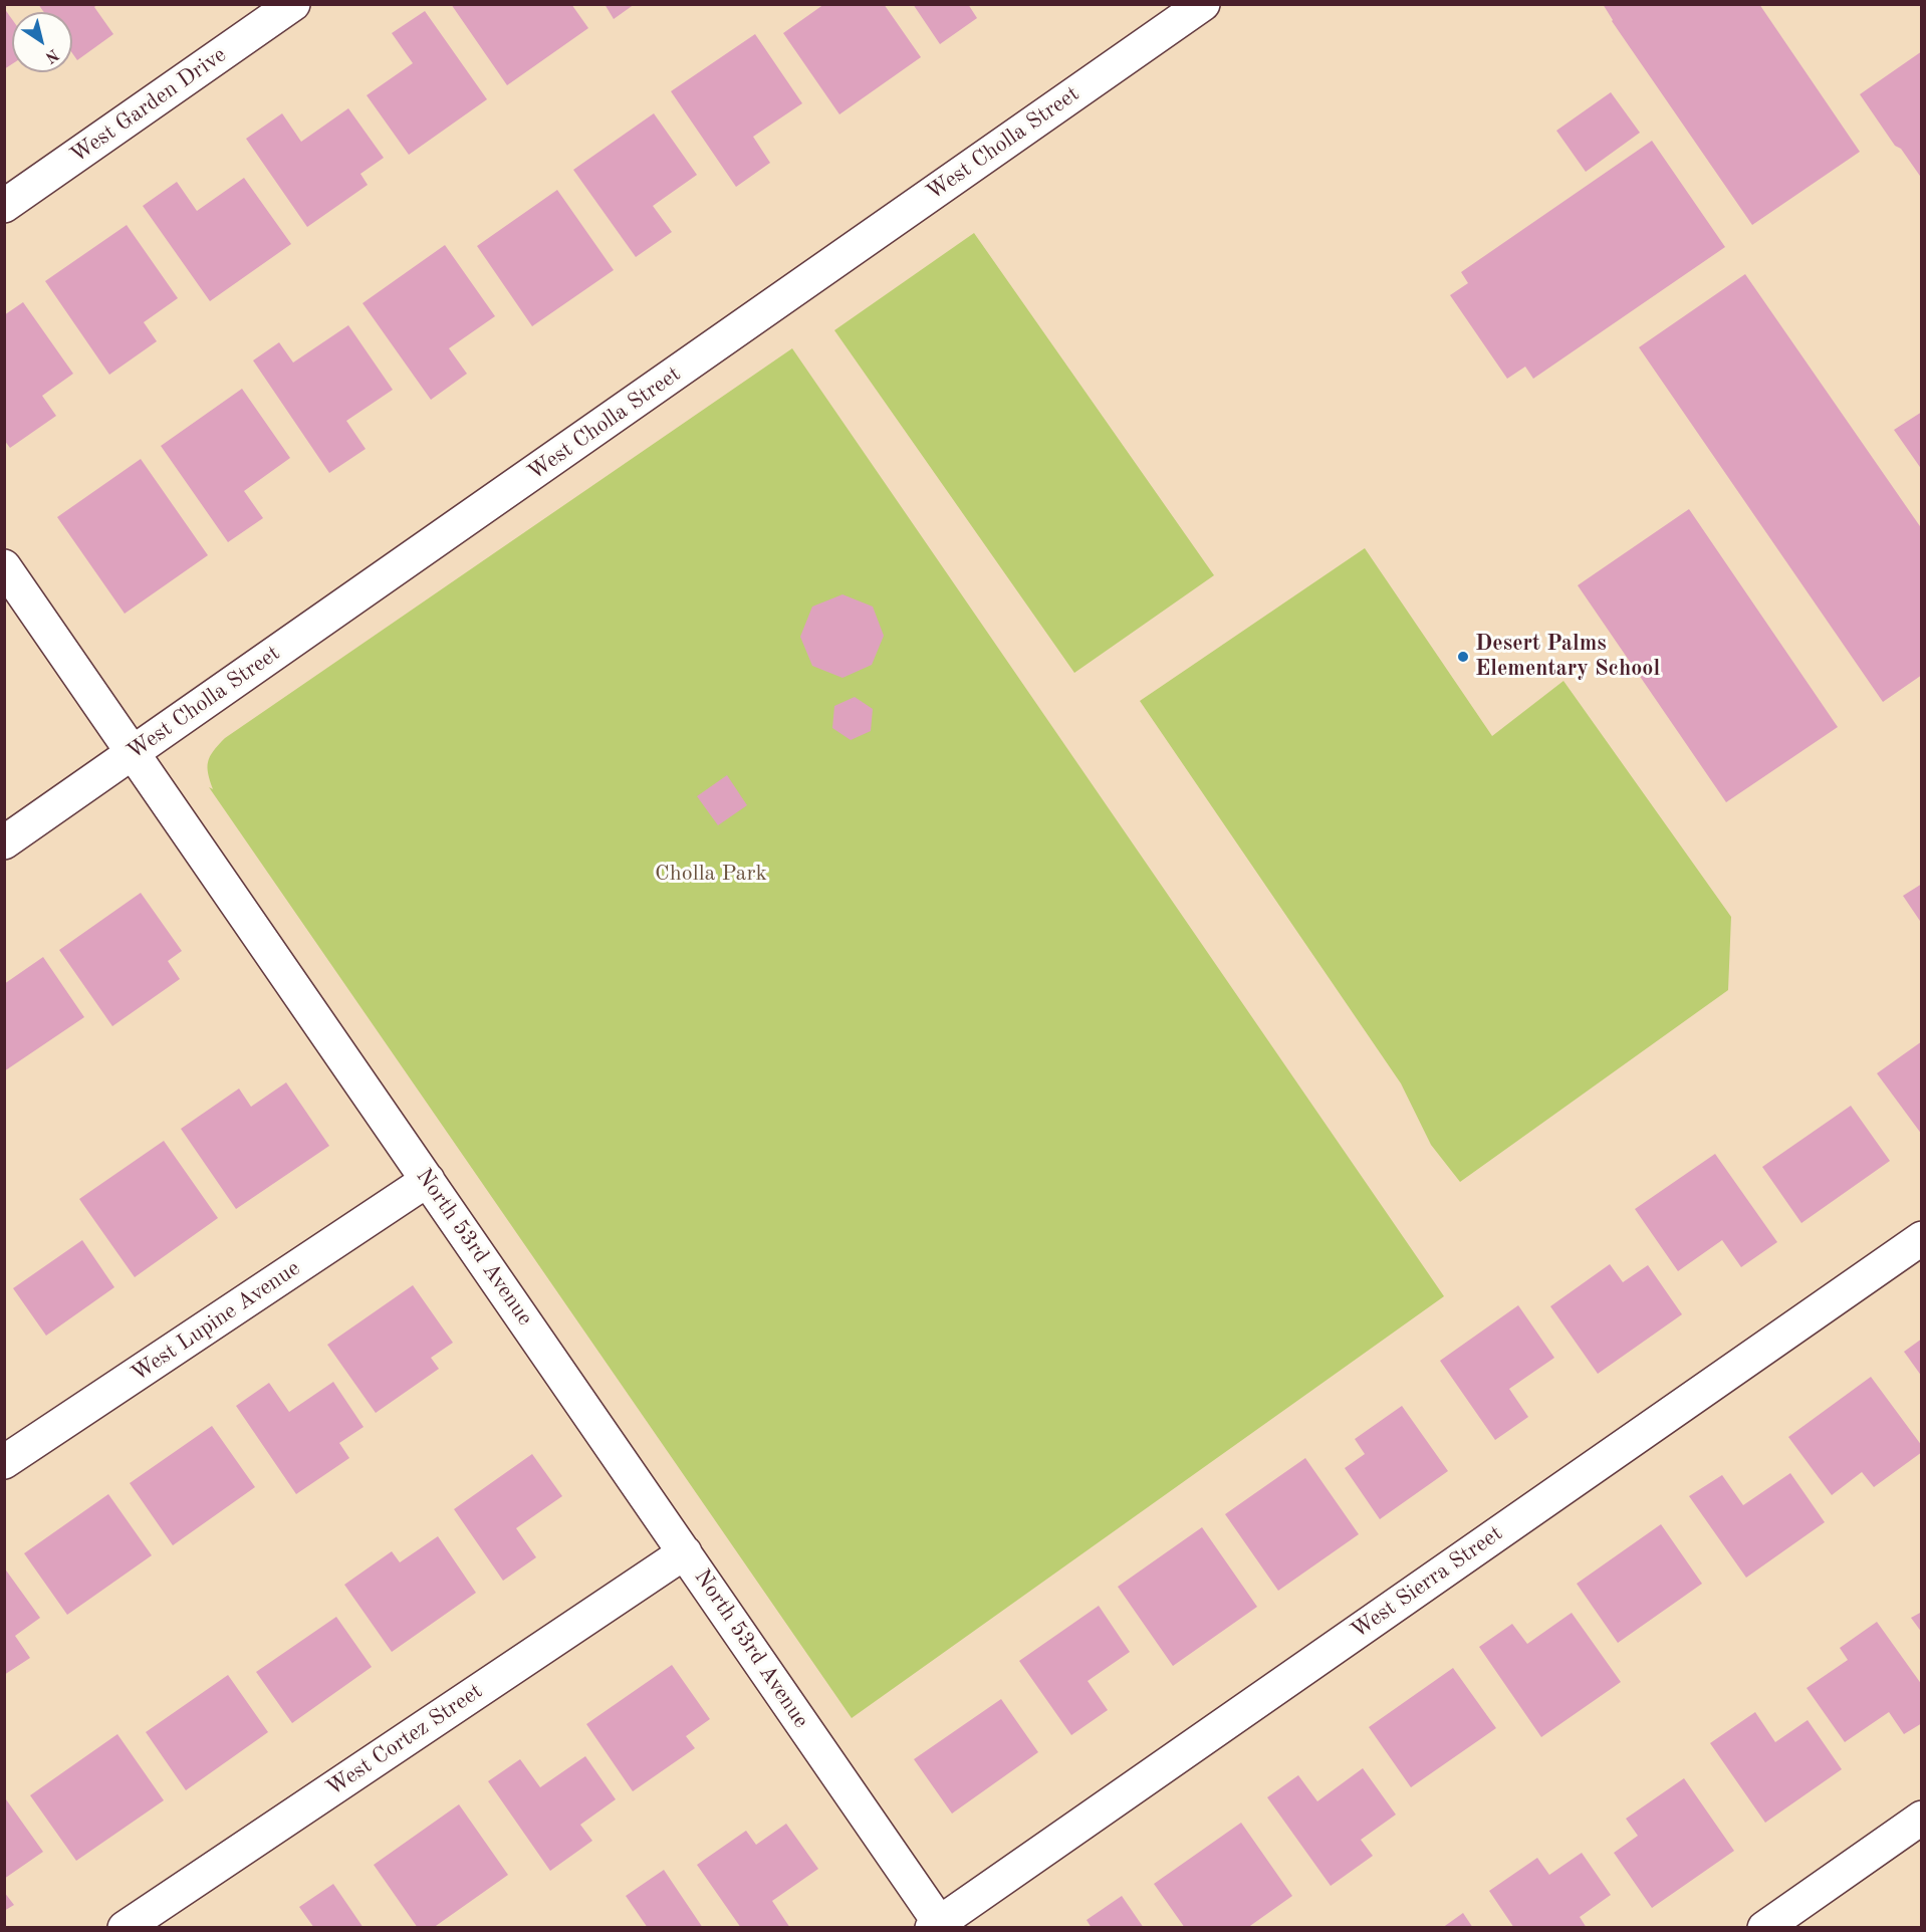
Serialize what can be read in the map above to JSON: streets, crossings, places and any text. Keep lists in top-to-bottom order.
{
  "streets": {
    "street": [
      "West Garden Drive",
      "West Cholla Street",
      "North 53rd Avenue",
      "West Lupine Avenue",
      "West Sierra Street",
      "West Cortez Street"
    ]
  },
  "crossings": [
    ["West Cholla Street", "North 53rd Avenue"],
    ["North 53rd Avenue", "West Lupine Avenue"],
    ["North 53rd Avenue", "West Sierra Street"],
    ["North 53rd Avenue", "West Cortez Street"]
  ],
  "parks": ["Cholla Park"],
  "places": ["Desert Palms Elementary School"],
  "north": "bottom right"
}
